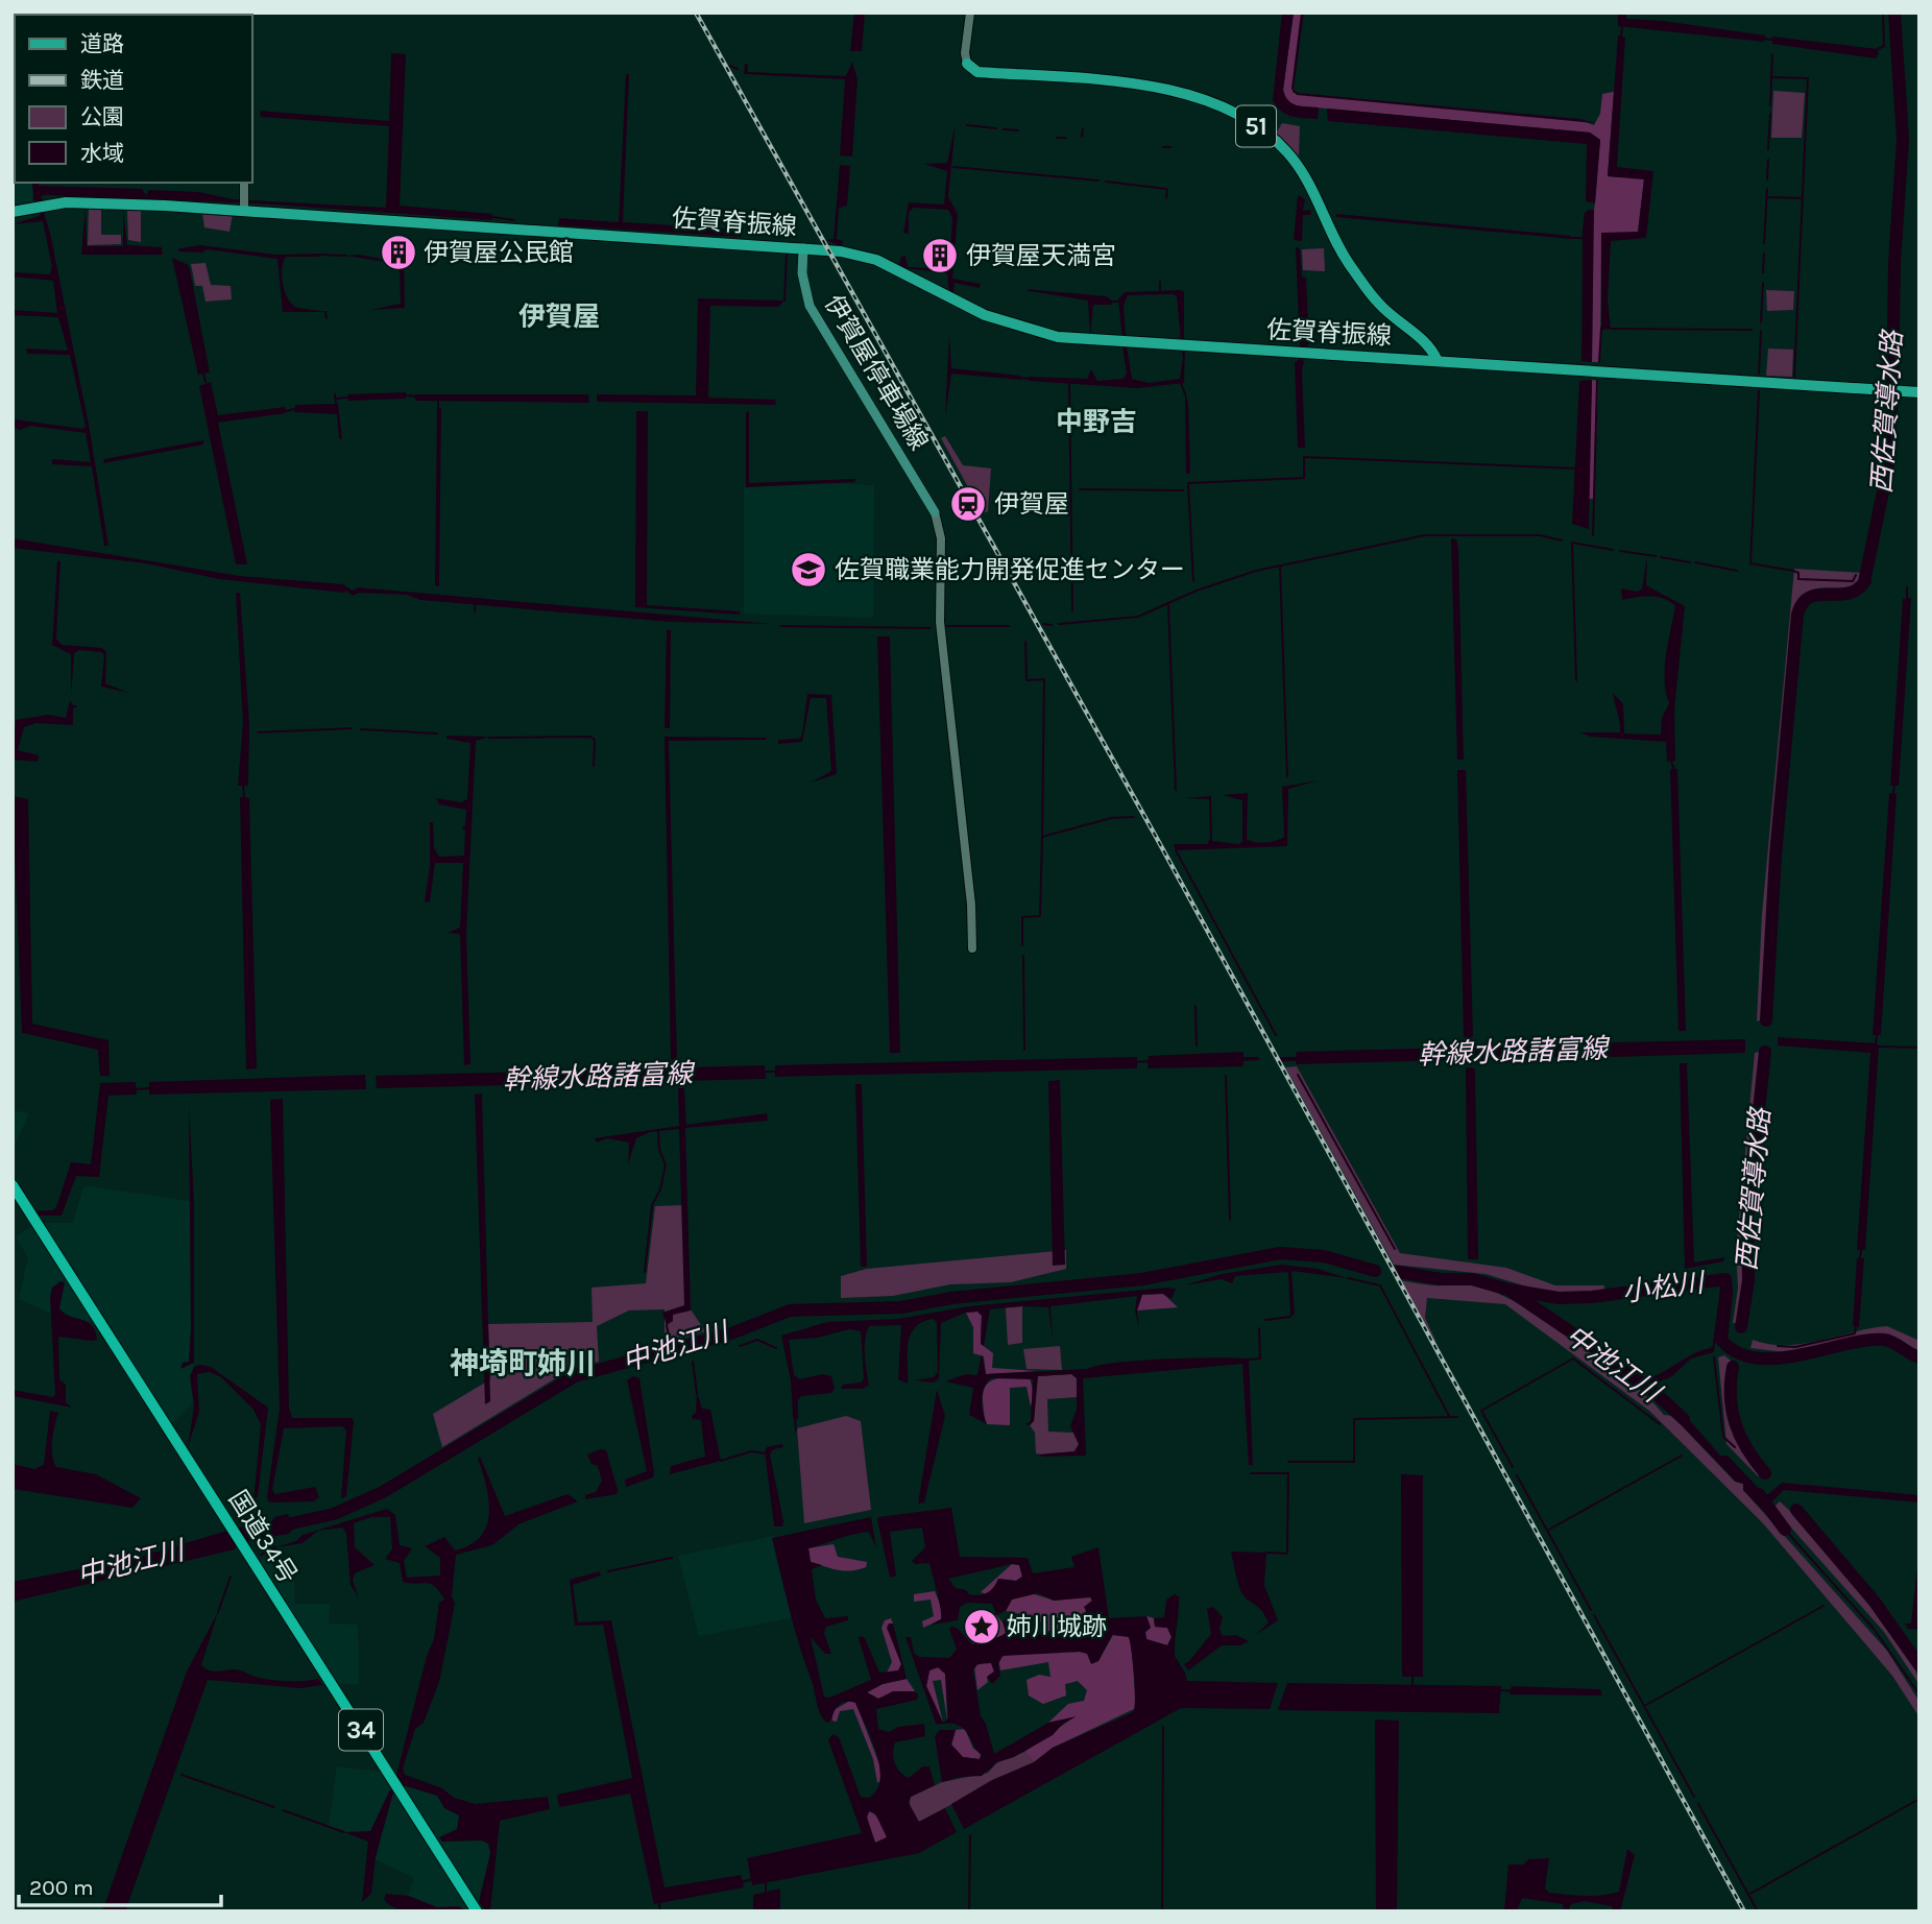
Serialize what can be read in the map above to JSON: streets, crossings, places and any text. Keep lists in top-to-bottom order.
{
  "streets": {
    "highway": ["国道34号", "34"],
    "main road": ["51", "佐賀脊振線", "伊賀屋停車場線"]
  },
  "crossings": [
    ["佐賀脊振線", "伊賀屋停車場線"]
  ],
  "districts": ["伊賀屋", "中野吉", "神埼町姉川"],
  "water": [
    "西佐賀導水路",
    "幹線水路諸富線",
    "小松川",
    "中池江川"
  ],
  "places": {
    "building": ["伊賀屋公民館", "伊賀屋天満宮"],
    "station": ["伊賀屋"],
    "school or university": ["佐賀職業能力開発促進センター"],
    "place": ["姉川城跡"]
  },
  "legend": [
    "道路",
    "鉄道",
    "公園",
    "水域"
  ],
  "scale_bar": "200 m"
}
